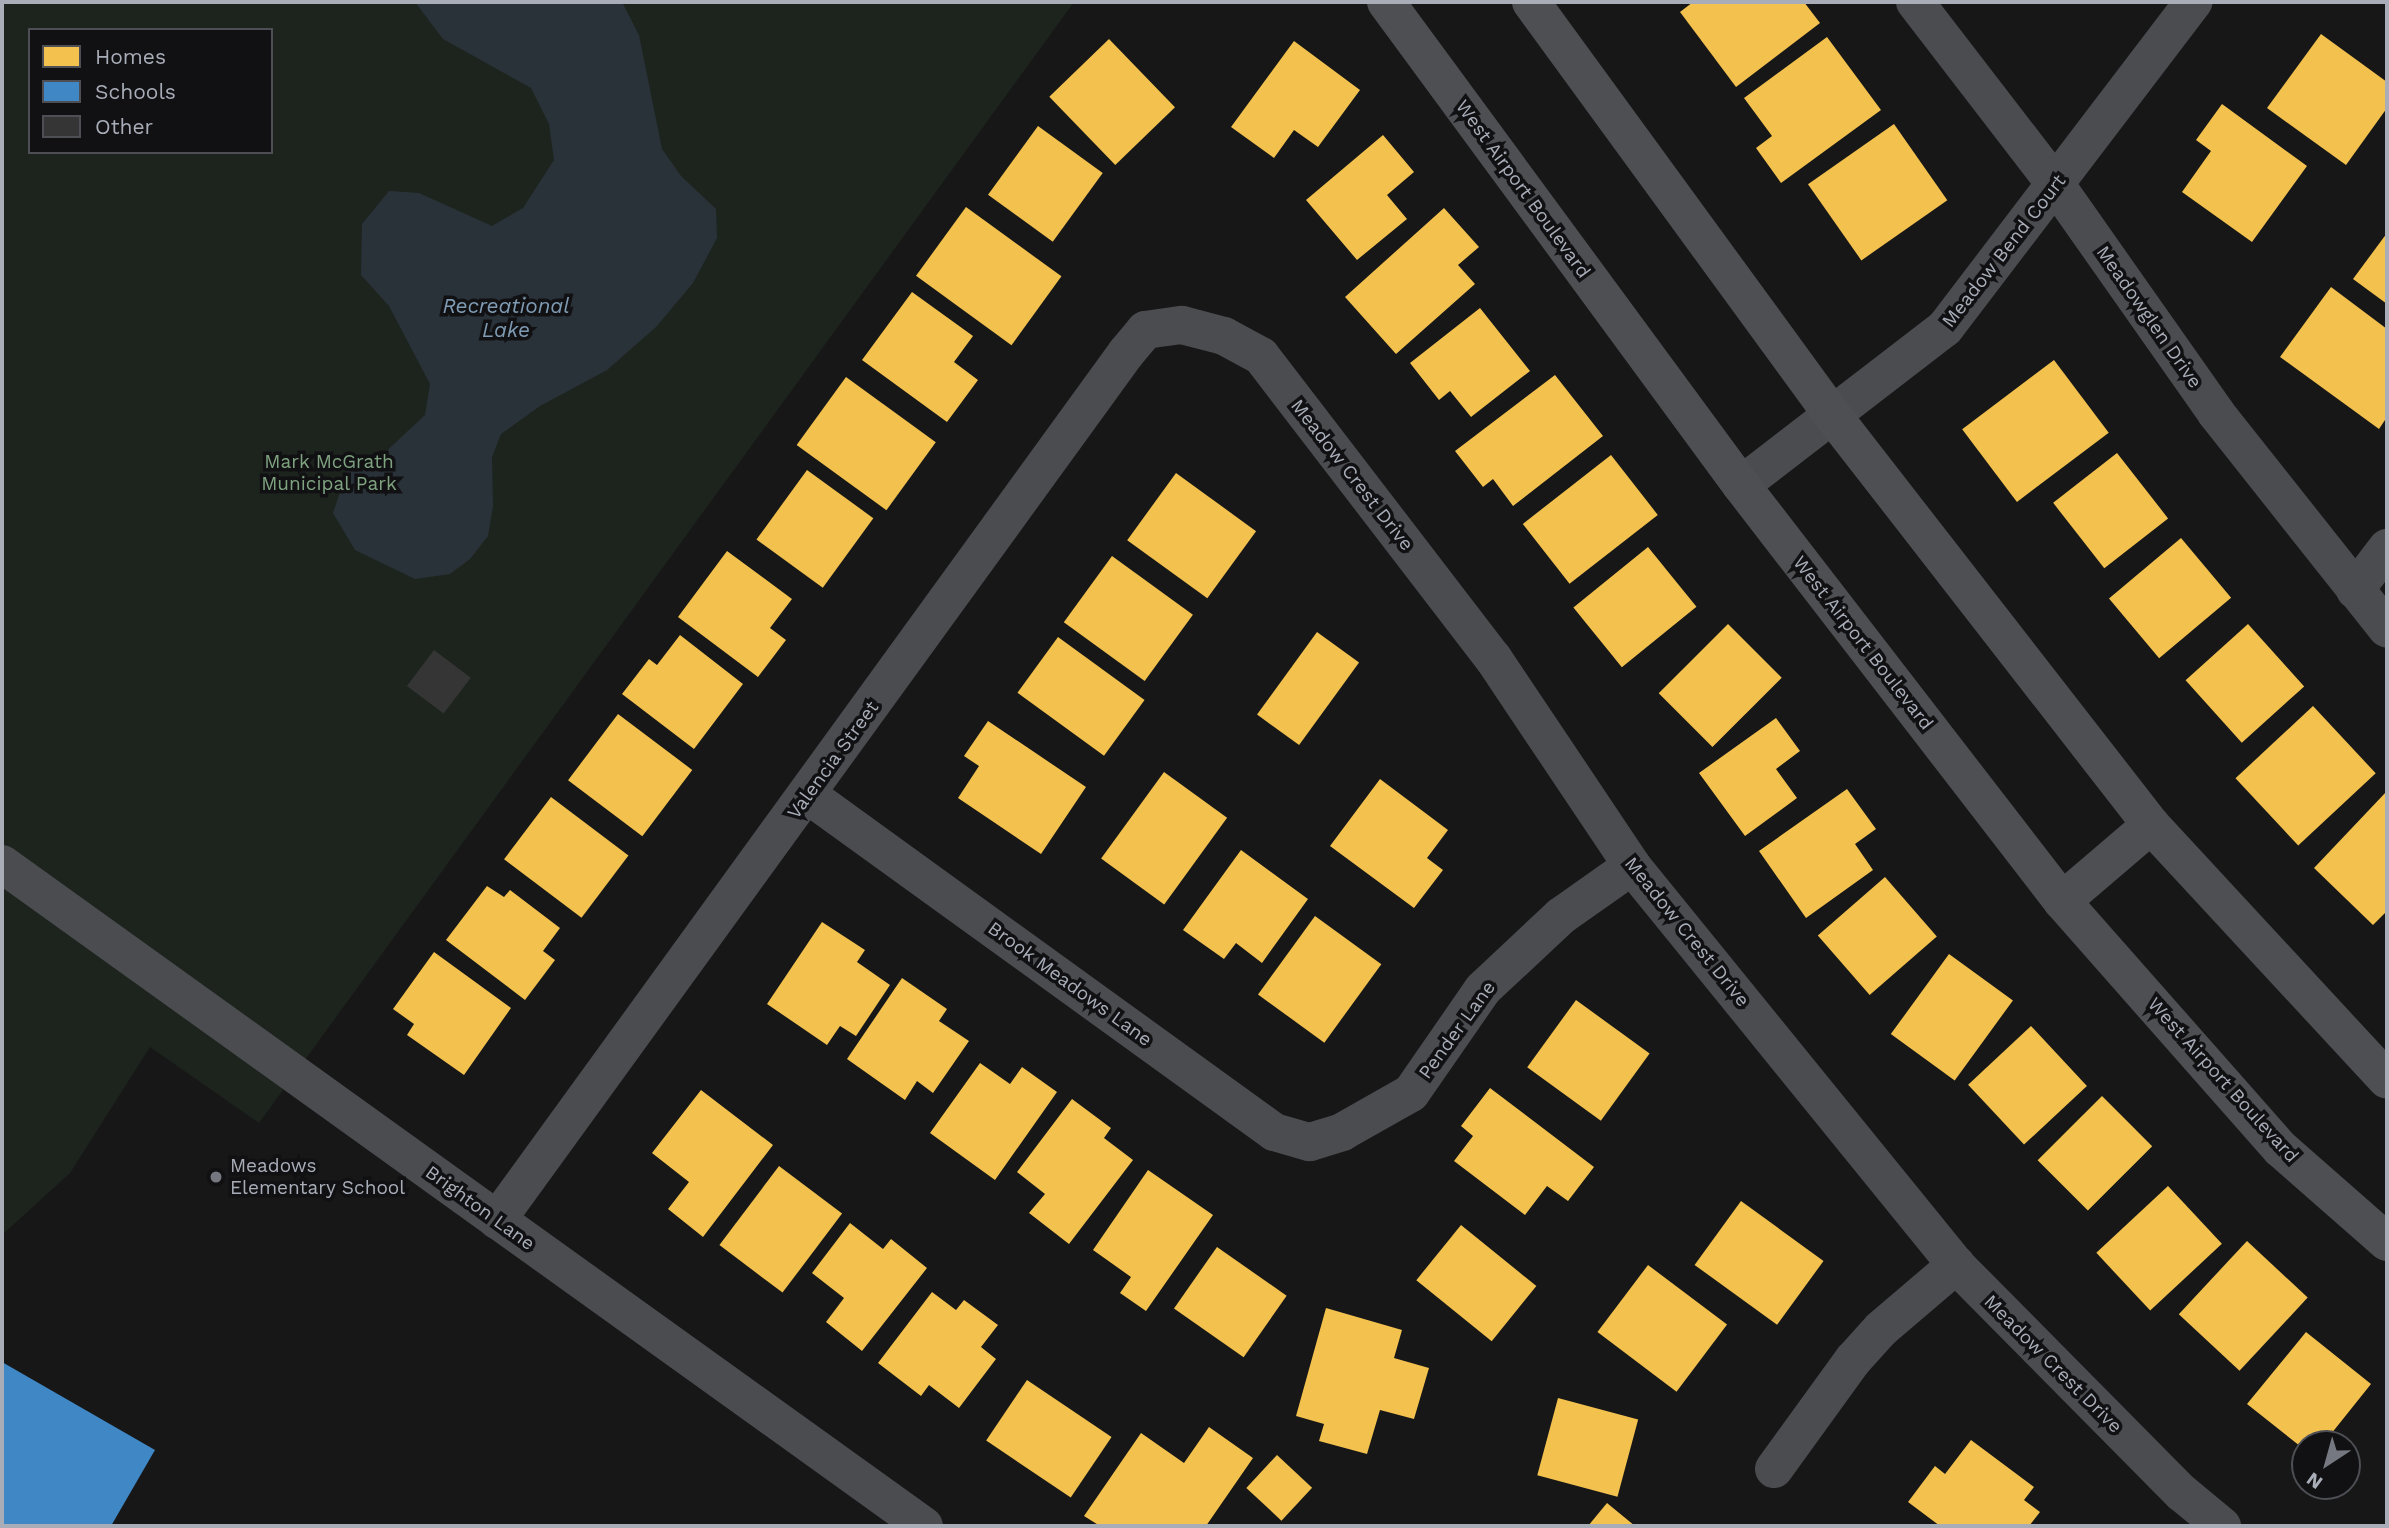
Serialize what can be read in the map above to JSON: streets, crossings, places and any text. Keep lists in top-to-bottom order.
{
  "streets": {
    "main road": ["West Airport Boulevard"],
    "street": [
      "Meadow Bend Court",
      "Meadowglen Drive",
      "Meadow Crest Drive",
      "Valencia Street",
      "Brook Meadows Lane",
      "Pender Lane",
      "Brighton Lane"
    ]
  },
  "crossings": [
    ["West Airport Boulevard", "Meadow Bend Court"],
    ["Meadow Bend Court", "Meadowglen Drive"],
    ["Meadow Crest Drive", "Valencia Street"],
    ["Meadow Crest Drive", "Pender Lane"],
    ["Valencia Street", "Brook Meadows Lane"],
    ["Valencia Street", "Brighton Lane"],
    ["Brook Meadows Lane", "Pender Lane"]
  ],
  "water": ["Recreational Lake"],
  "parks": ["Mark McGrath Municipal Park"],
  "places": ["Meadows Elementary School"],
  "legend": ["Homes", "Schools", "Other"],
  "north": "bottom left"
}
